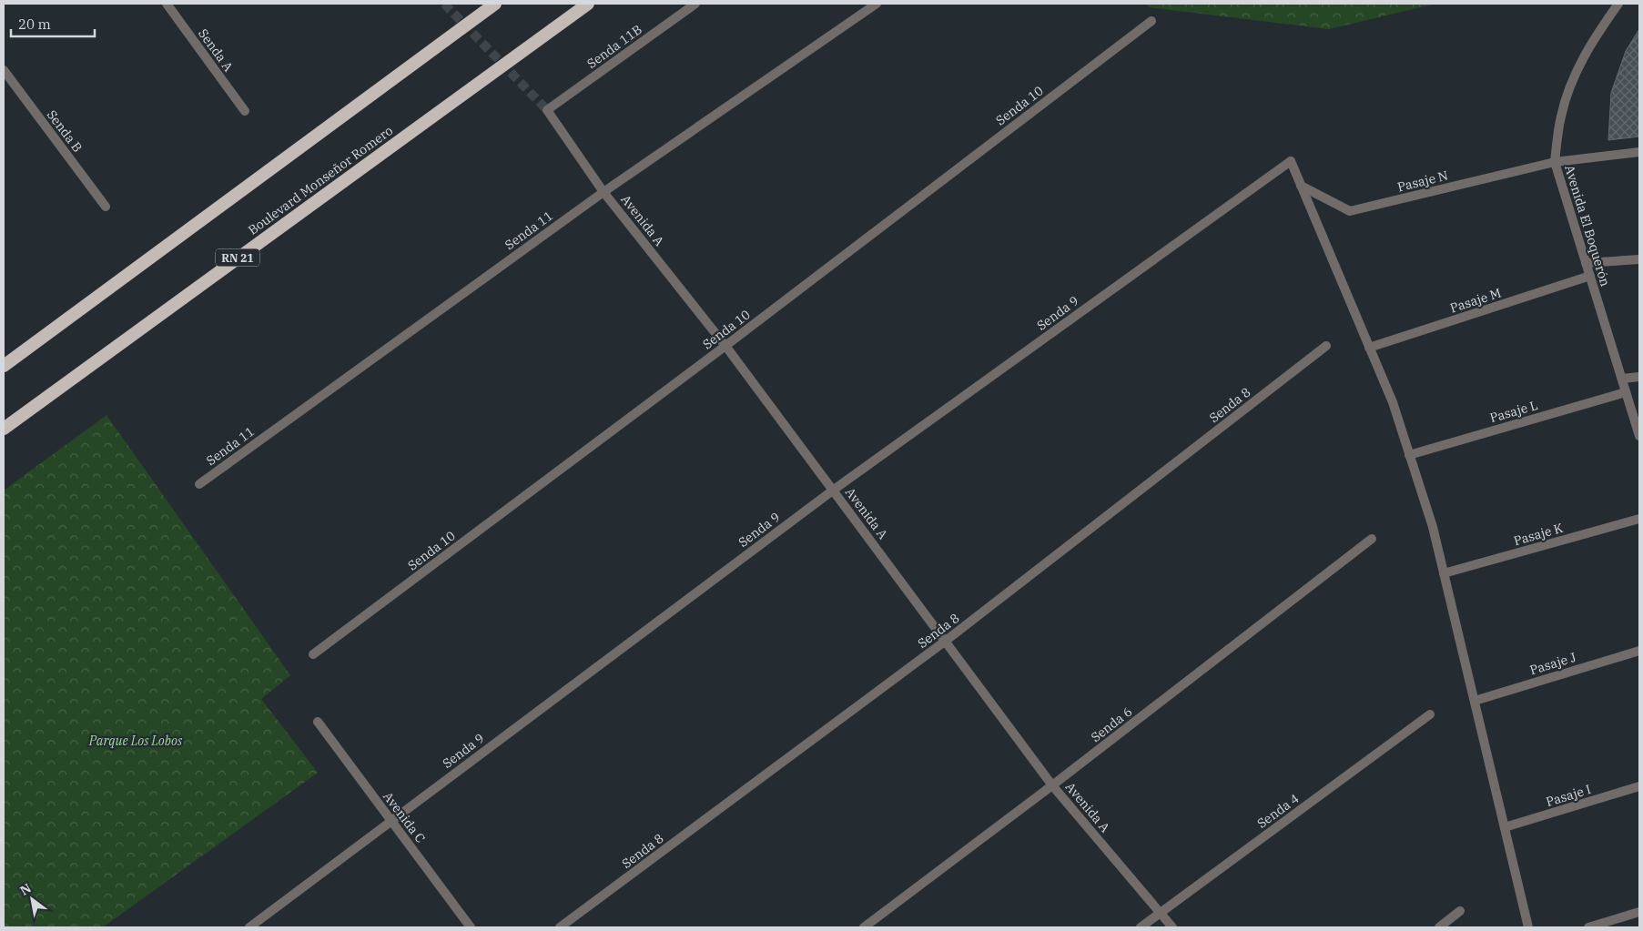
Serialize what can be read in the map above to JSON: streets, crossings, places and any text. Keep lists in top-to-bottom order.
{
  "streets": {
    "highway": ["Boulevard Monseñor Romero", "RN 21"],
    "street": [
      "Senda 11B",
      "Senda A",
      "Senda 10",
      "Senda B",
      "Pasaje N",
      "Avenida A",
      "Avenida El Boquerón",
      "Senda 11",
      "Pasaje M",
      "Senda 9",
      "Senda 8",
      "Pasaje L",
      "Pasaje K",
      "Pasaje J",
      "Senda 6",
      "Pasaje I",
      "Senda 4",
      "Avenida C"
    ]
  },
  "crossings": [
    ["Senda 11B", "Avenida A"],
    ["Senda 10", "Avenida A"],
    ["Pasaje N", "Avenida El Boquerón"],
    ["Pasaje N", "Senda 9"],
    ["Avenida A", "Senda 11"],
    ["Avenida A", "Senda 9"],
    ["Avenida A", "Senda 8"],
    ["Avenida A", "Senda 6"],
    ["Avenida A", "Senda 4"],
    ["Avenida El Boquerón", "Pasaje M"],
    ["Avenida El Boquerón", "Pasaje L"],
    ["Senda 9", "Avenida C"]
  ],
  "parks": ["Parque Los Lobos"],
  "scale_bar": "20 m",
  "north": "top left"
}
